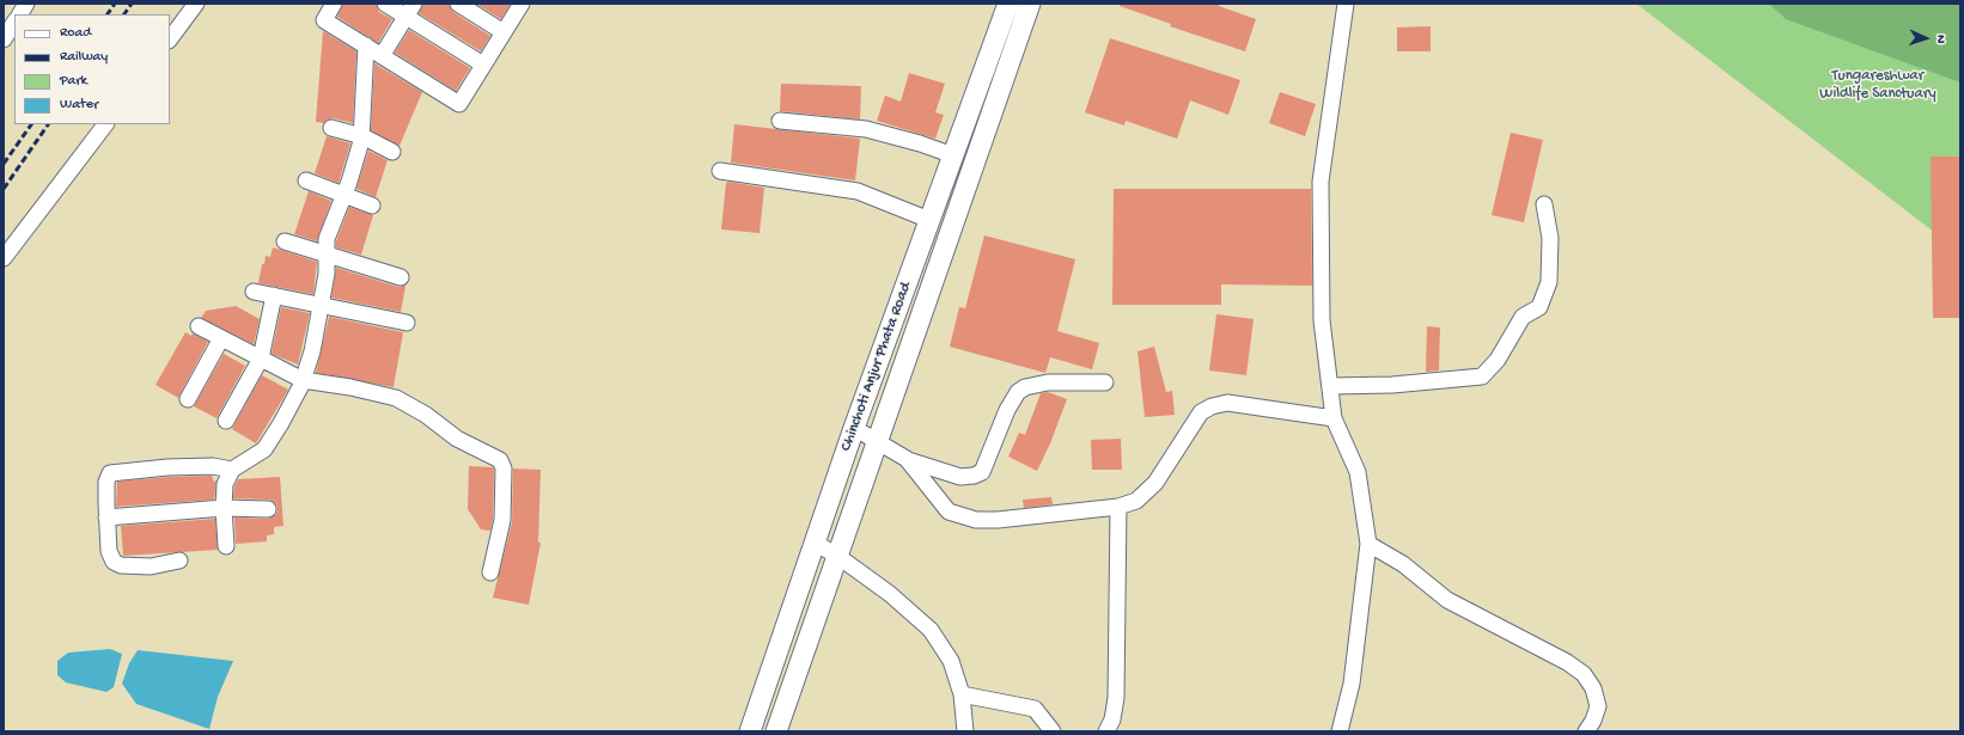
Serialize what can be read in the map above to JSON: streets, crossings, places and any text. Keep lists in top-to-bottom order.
{
  "streets": {
    "main road": ["Chinchoti Anjur Phata Road"]
  },
  "parks": ["Tungareshwar Wildlife Sanctuary"],
  "legend": [
    "Road",
    "Railway",
    "Park",
    "Water"
  ],
  "north": "right"
}
